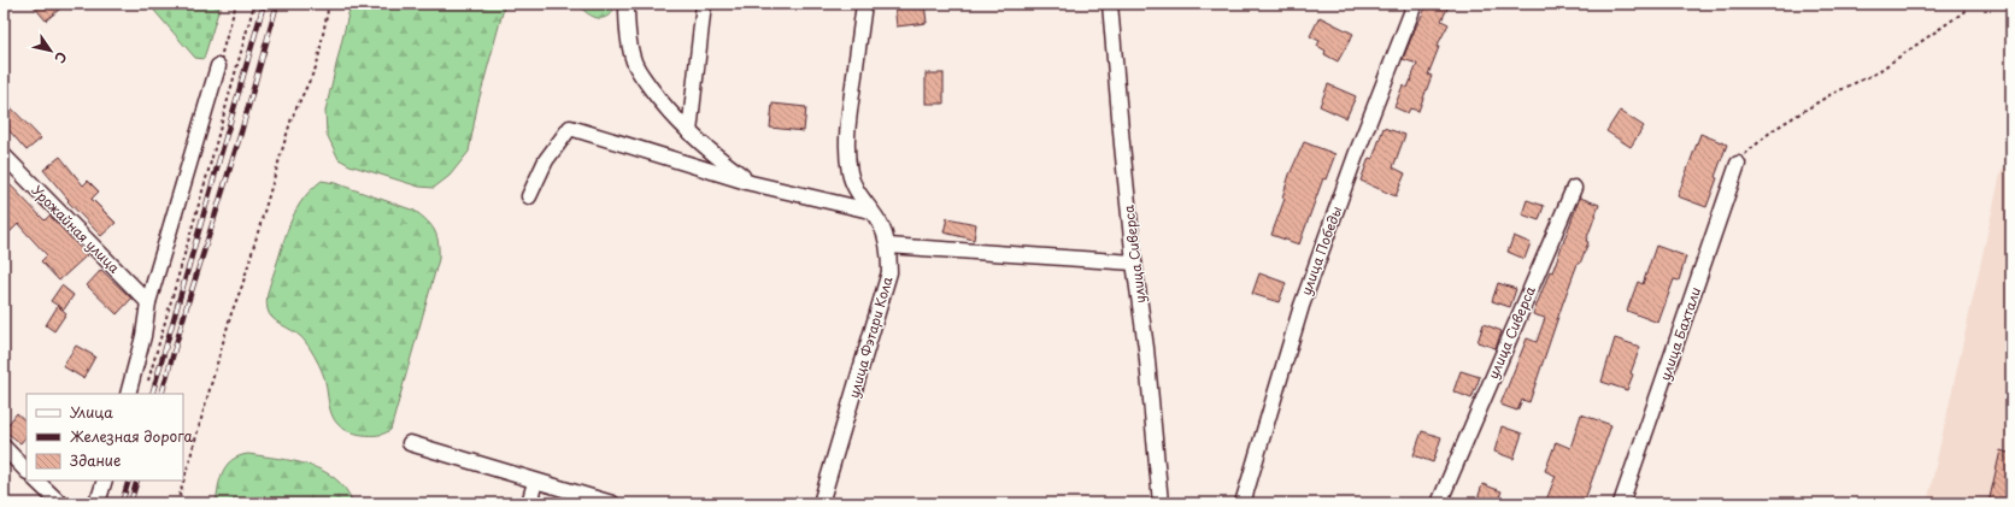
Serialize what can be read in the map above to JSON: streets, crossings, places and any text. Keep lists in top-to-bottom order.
{
  "streets": {
    "street": [
      "Урожайная улица",
      "улица Победы",
      "улица Сиверса",
      "улица Бахтали",
      "улица Фэтари Кола"
    ]
  },
  "legend": ["Улица", "Железная дорога", "Здание"],
  "north": "bottom right"
}
